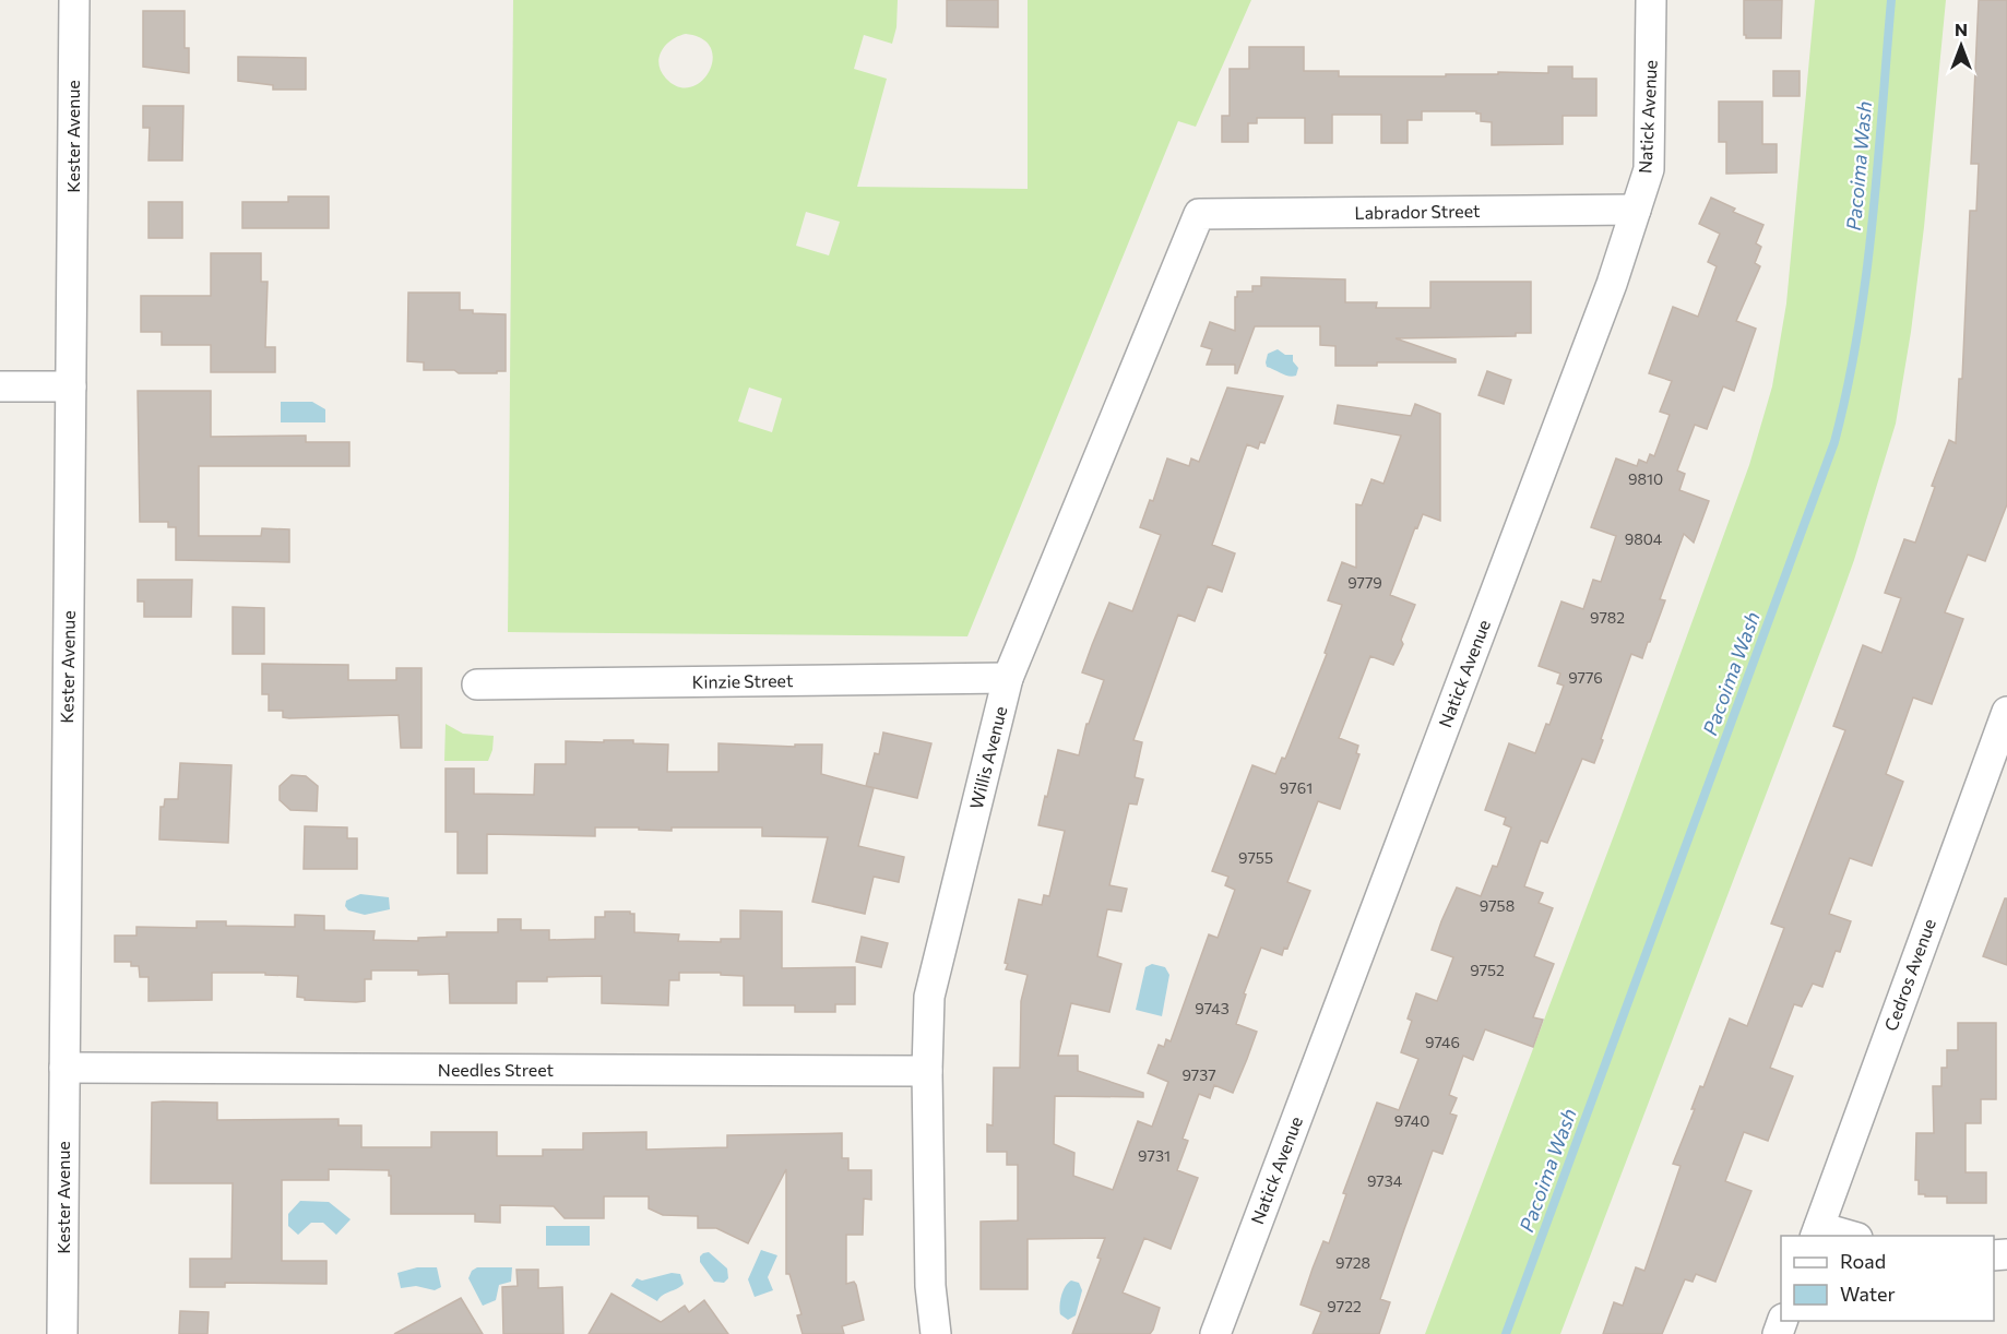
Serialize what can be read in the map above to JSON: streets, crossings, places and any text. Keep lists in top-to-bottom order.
{
  "streets": {
    "street": [
      "Natick Avenue",
      "Kester Avenue",
      "Labrador Street",
      "Kinzie Street",
      "Willis Avenue",
      "Cedros Avenue",
      "Needles Street"
    ]
  },
  "crossings": [
    ["Natick Avenue", "Labrador Street"],
    ["Kester Avenue", "Needles Street"],
    ["Labrador Street", "Willis Avenue"],
    ["Kinzie Street", "Willis Avenue"],
    ["Willis Avenue", "Needles Street"]
  ],
  "water": ["Pacoima Wash"],
  "house_numbers": [
    "9810",
    "9804",
    "9779",
    "9782",
    "9776",
    "9761",
    "9755",
    "9758",
    "9752",
    "9743",
    "9746",
    "9737",
    "9740",
    "9731",
    "9734",
    "9728",
    "9722"
  ],
  "legend": ["Road", "Water"],
  "north": "top"
}
